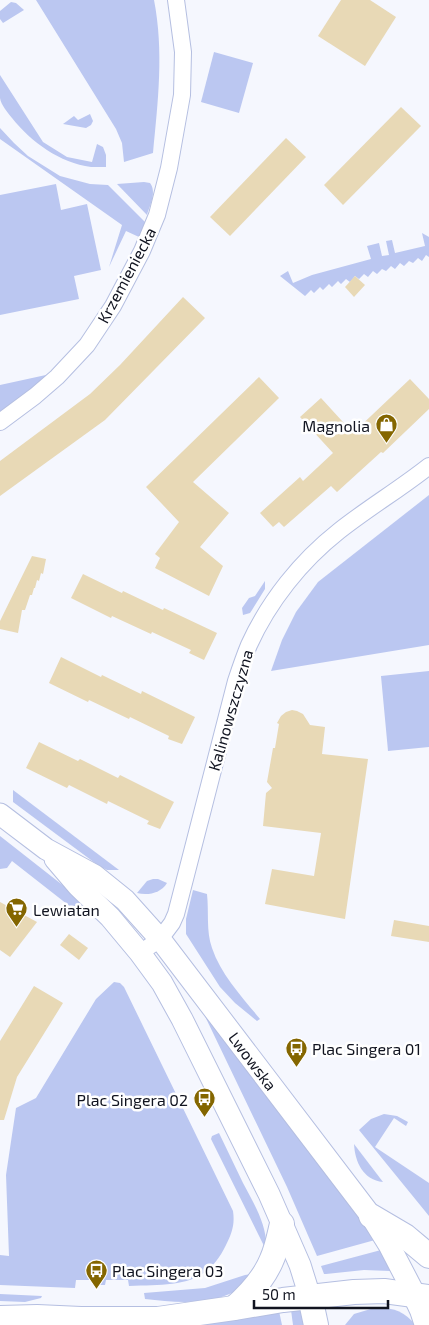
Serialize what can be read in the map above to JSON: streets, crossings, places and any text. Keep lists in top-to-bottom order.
{
  "streets": {
    "street": ["Krzemieniecka", "Kalinowszczyzna", "Lwowska"]
  },
  "crossings": [
    ["Kalinowszczyzna", "Lwowska"]
  ],
  "places": {
    "shop": ["Magnolia"],
    "supermarket": ["Lewiatan"],
    "bus stop": ["Plac Singera 01", "Plac Singera 02", "Plac Singera 03"]
  },
  "scale_bar": "50 m"
}
